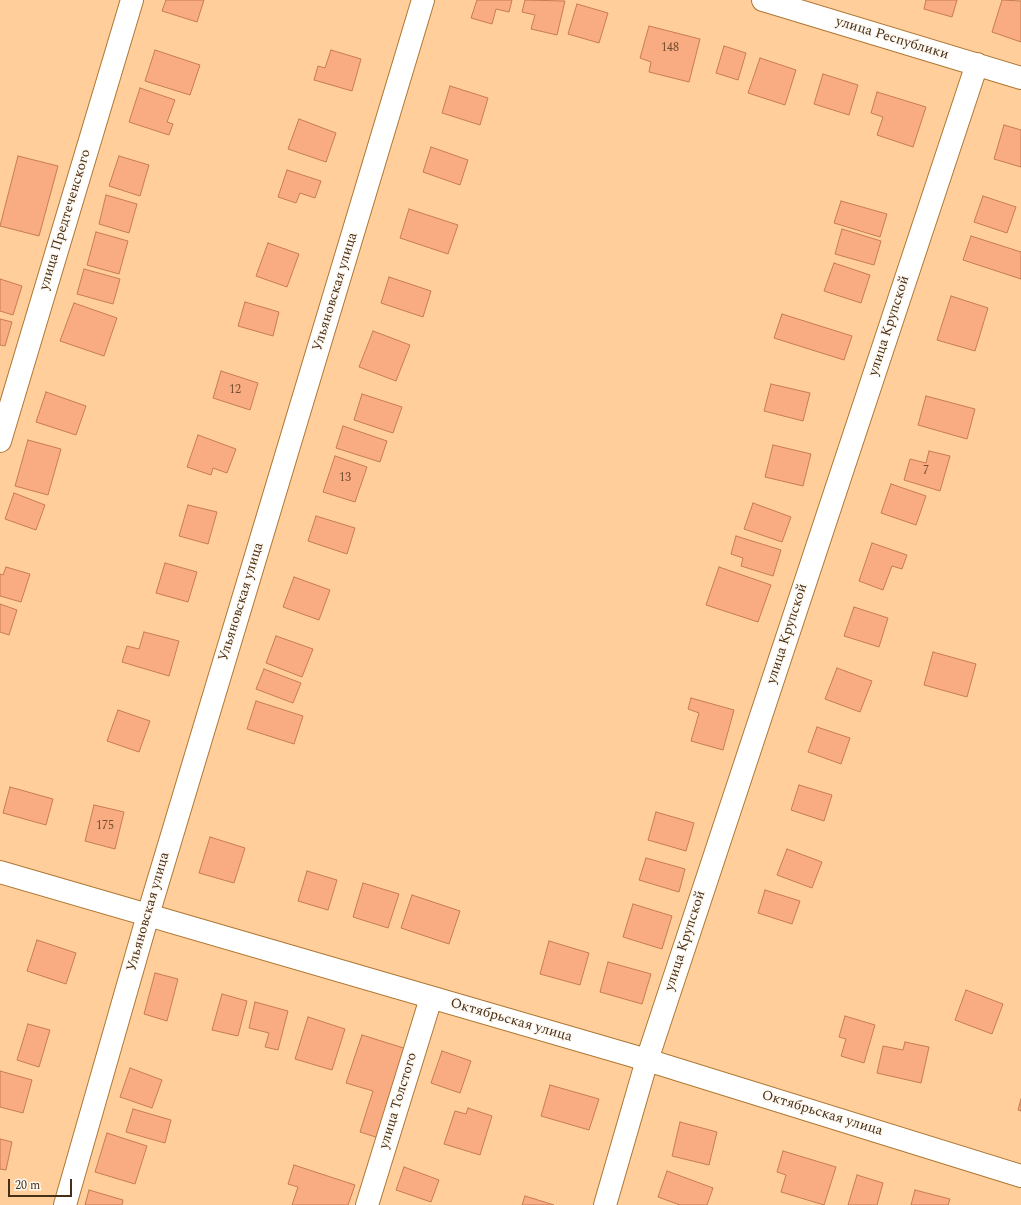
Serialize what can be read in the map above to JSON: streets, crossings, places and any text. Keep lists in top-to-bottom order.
{
  "streets": {
    "street": [
      "улица Республики",
      "улица Предтеченского",
      "Ульяновская улица",
      "улица Крупской",
      "Октябрьская улица",
      "улица Толстого"
    ]
  },
  "crossings": [
    ["улица Республики", "улица Крупской"],
    ["Ульяновская улица", "Октябрьская улица"],
    ["улица Крупской", "Октябрьская улица"],
    ["Октябрьская улица", "улица Толстого"]
  ],
  "house_numbers": [
    "148",
    "12",
    "7",
    "13",
    "175"
  ],
  "scale_bar": "20 m"
}
